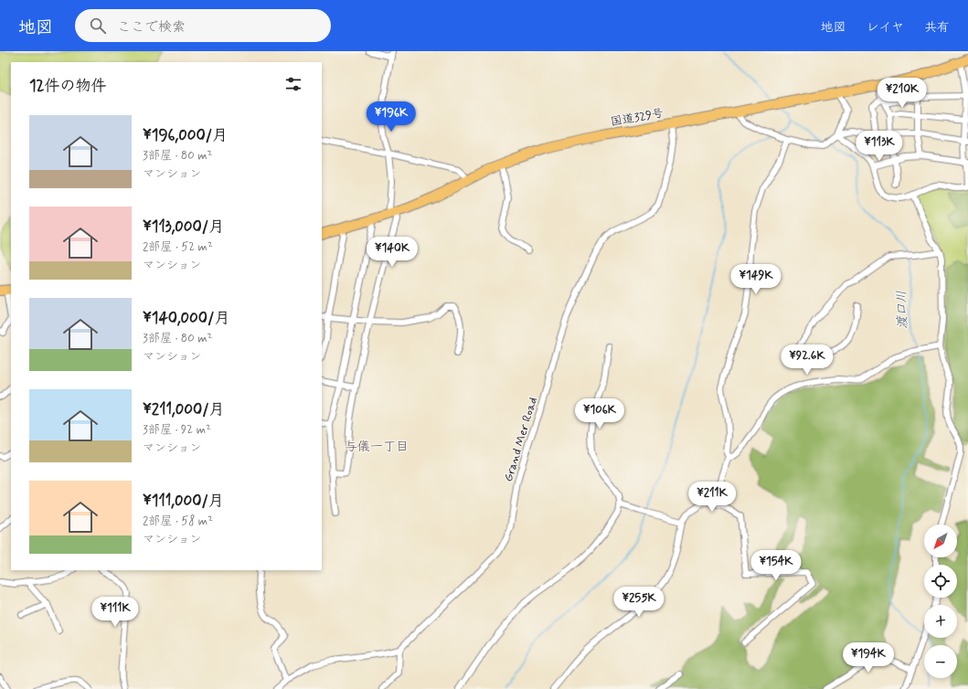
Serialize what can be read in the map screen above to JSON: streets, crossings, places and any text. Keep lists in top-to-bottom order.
{
  "streets": {
    "highway": ["国道329号"],
    "street": ["Grand Mer Road"]
  },
  "crossings": [
    ["国道329号", "Grand Mer Road"]
  ],
  "districts": ["与儀一丁目"],
  "water": ["渡口川"],
  "north": "bottom left",
  "page": {
    "header": "地図",
    "search": "ここで検索",
    "nav": ["地図", "レイヤ", "共有"],
    "heading": "12件の物件",
    "price": [
      "¥210K",
      "¥196K",
      "¥113K",
      "¥140K",
      "¥149K",
      "¥92.6K",
      "¥106K",
      "¥211K",
      "¥154K",
      "¥255K",
      "¥111K",
      "¥194K"
    ],
    "list": [
      {
        "name": "¥196,000/月",
        "note": "3部屋 · 80 m² · マンション"
      },
      {
        "name": "¥113,000/月",
        "note": "2部屋 · 52 m² · マンション"
      },
      {
        "name": "¥140,000/月",
        "note": "3部屋 · 80 m² · マンション"
      },
      {
        "name": "¥211,000/月",
        "note": "3部屋 · 92 m² · マンション"
      },
      {
        "name": "¥111,000/月",
        "note": "2部屋 · 58 m² · マンション"
      }
    ],
    "map_buttons": ["+", "−"]
  }
}
